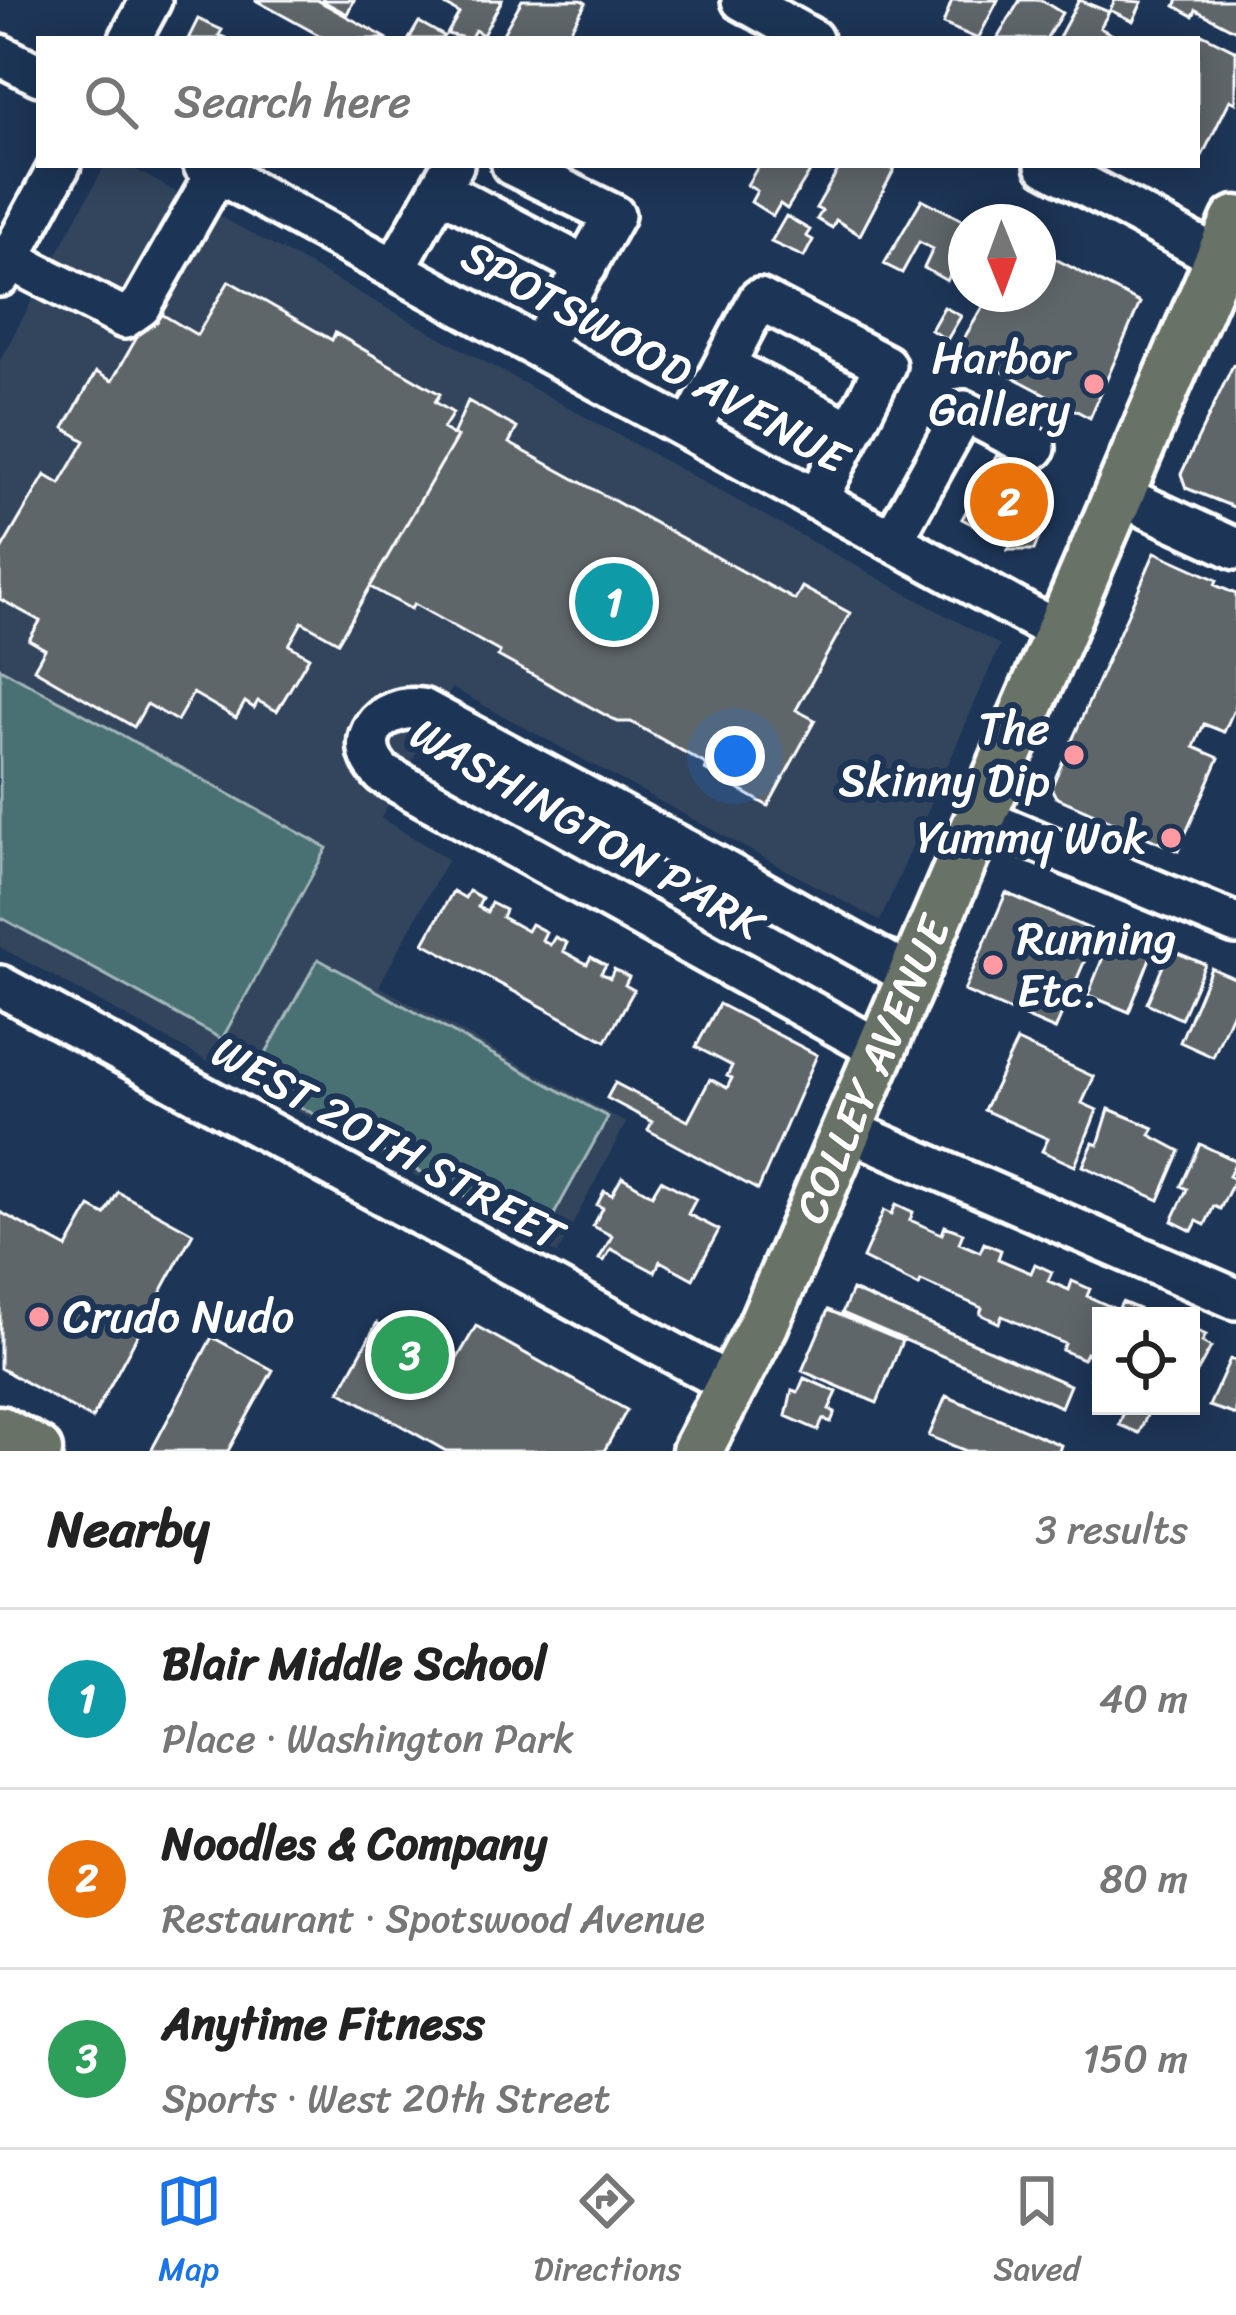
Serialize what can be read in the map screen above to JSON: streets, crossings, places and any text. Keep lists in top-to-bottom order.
{
  "streets": {
    "main road": ["COLLEY AVENUE"],
    "street": ["SPOTSWOOD AVENUE", "WASHINGTON PARK", "WEST 20TH STREET"]
  },
  "crossings": [
    ["SPOTSWOOD AVENUE", "COLLEY AVENUE"],
    ["WASHINGTON PARK", "COLLEY AVENUE"],
    ["COLLEY AVENUE", "WEST 20TH STREET"]
  ],
  "places": [
    "Harbor Gallery",
    "The Skinny Dip",
    "Yummy Wok",
    "Running Etc.",
    "Crudo Nudo"
  ],
  "north": "bottom",
  "page": {
    "search": "Search here",
    "pins": ["2", "1", "3"],
    "heading": ["Nearby", "3 results"],
    "list": [
      {
        "mark": "1",
        "name": "Blair Middle School",
        "note": "Place · Washington Park",
        "value": "40 m"
      },
      {
        "mark": "2",
        "name": "Noodles & Company",
        "note": "Restaurant · Spotswood Avenue",
        "value": "80 m"
      },
      {
        "mark": "3",
        "name": "Anytime Fitness",
        "note": "Sports · West 20th Street",
        "value": "150 m"
      }
    ],
    "nav": ["Map", "Directions", "Saved"]
  }
}
